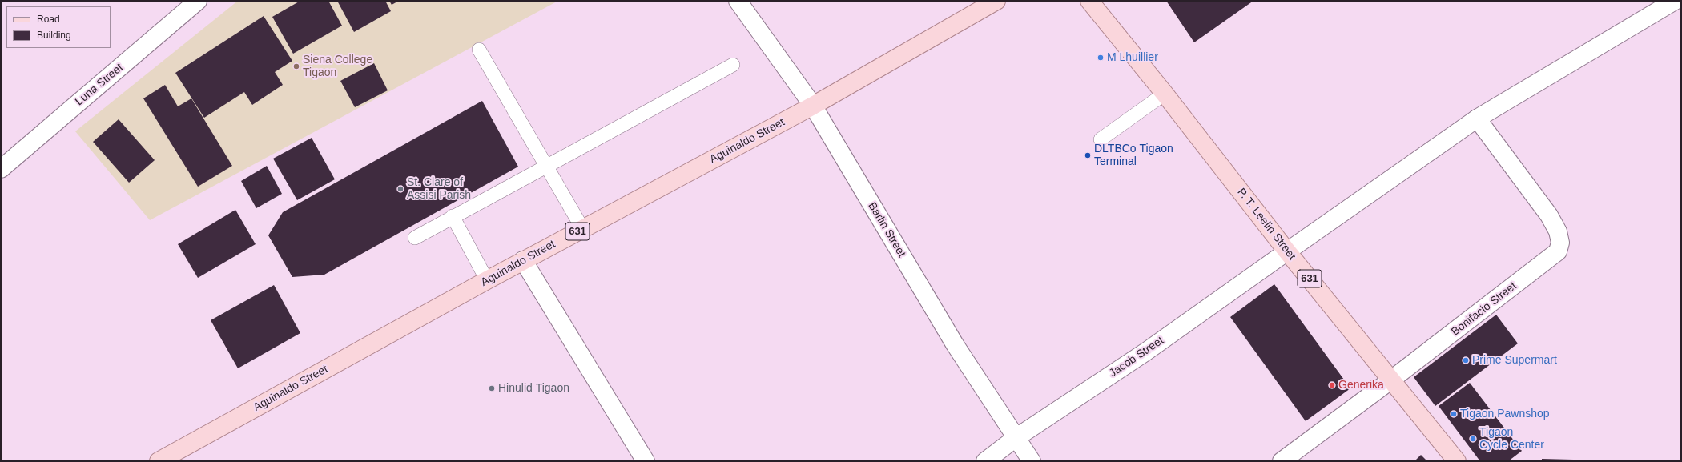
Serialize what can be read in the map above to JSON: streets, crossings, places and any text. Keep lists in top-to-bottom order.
{
  "streets": {
    "main road": ["Aguinaldo Street", "P. T. Leelin Street", "631"],
    "street": [
      "Luna Street",
      "Barlin Street",
      "Bonifacio Street",
      "Jacob Street"
    ]
  },
  "crossings": [
    ["Aguinaldo Street", "Barlin Street"],
    ["P. T. Leelin Street", "Bonifacio Street"],
    ["P. T. Leelin Street", "Jacob Street"],
    ["Barlin Street", "Jacob Street"],
    ["Bonifacio Street", "Jacob Street"]
  ],
  "places": [
    "M Lhuillier",
    "Siena College Tigaon",
    "DLTBCo Tigaon Terminal",
    "St. Clare of Assisi Parish",
    "Prime Supermart",
    "Generika",
    "Hinulid Tigaon",
    "Tigaon Pawnshop",
    "Tigaon Cycle Center"
  ],
  "legend": ["Road", "Building"]
}
